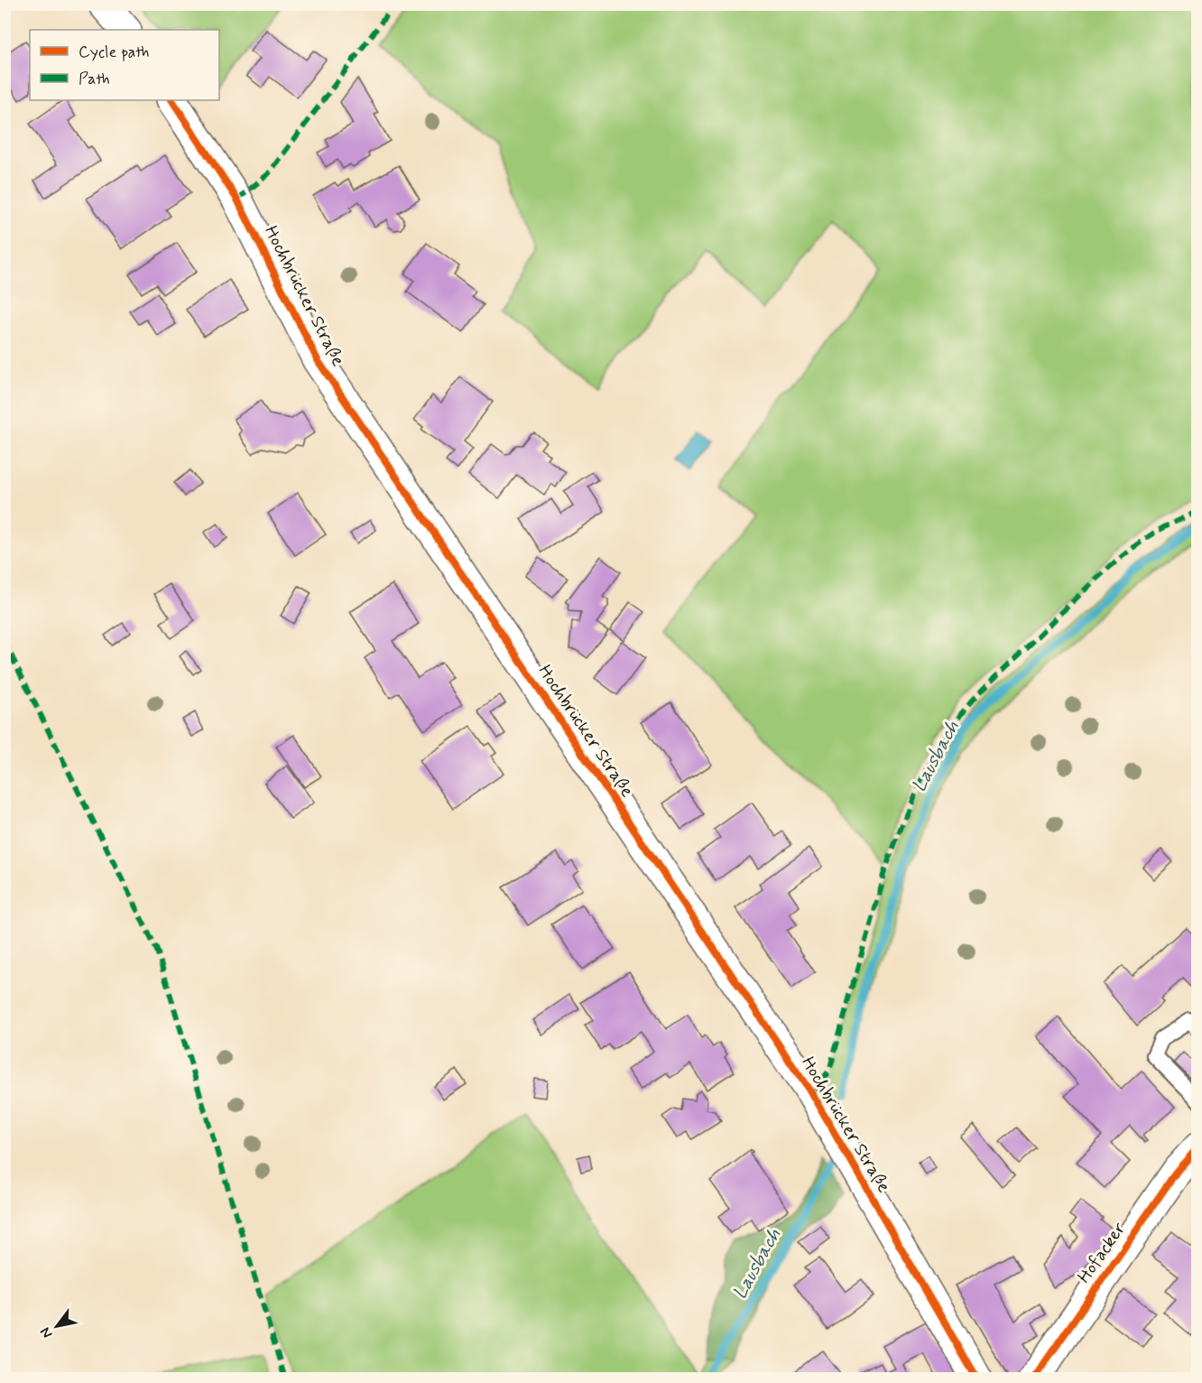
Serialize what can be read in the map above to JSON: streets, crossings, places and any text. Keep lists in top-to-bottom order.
{
  "streets": {
    "street": ["Hochbrücker Straße", "Hofacker"]
  },
  "water": ["Lausbach"],
  "legend": ["Cycle path", "Path"],
  "north": "bottom left"
}
